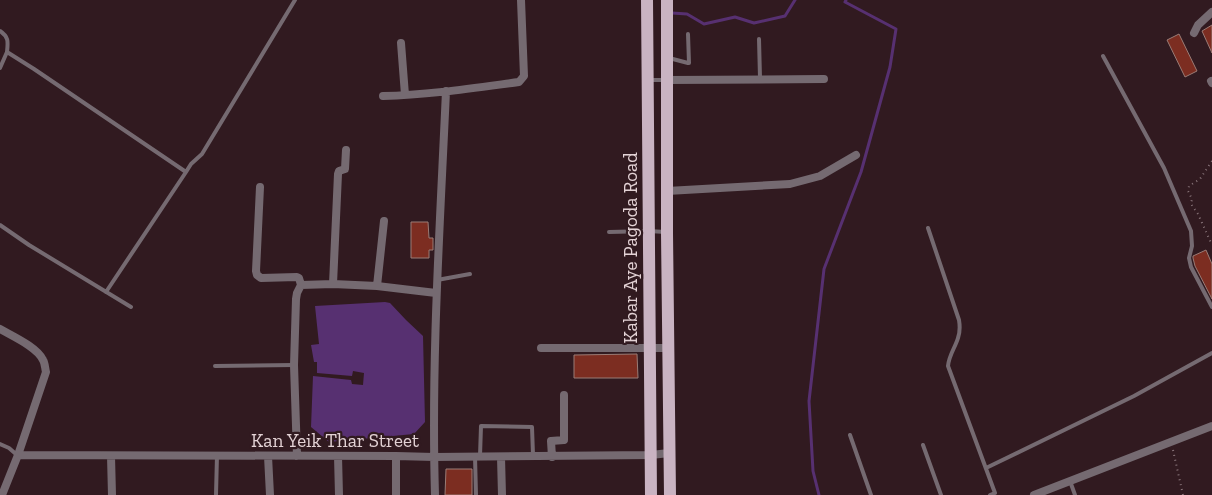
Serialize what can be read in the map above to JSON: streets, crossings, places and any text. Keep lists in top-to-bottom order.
{
  "streets": {
    "main road": ["Kabar Aye Pagoda Road"],
    "street": ["Kan Yeik Thar Street"]
  },
  "crossings": [
    ["Kabar Aye Pagoda Road", "Kan Yeik Thar Street"]
  ]
}
